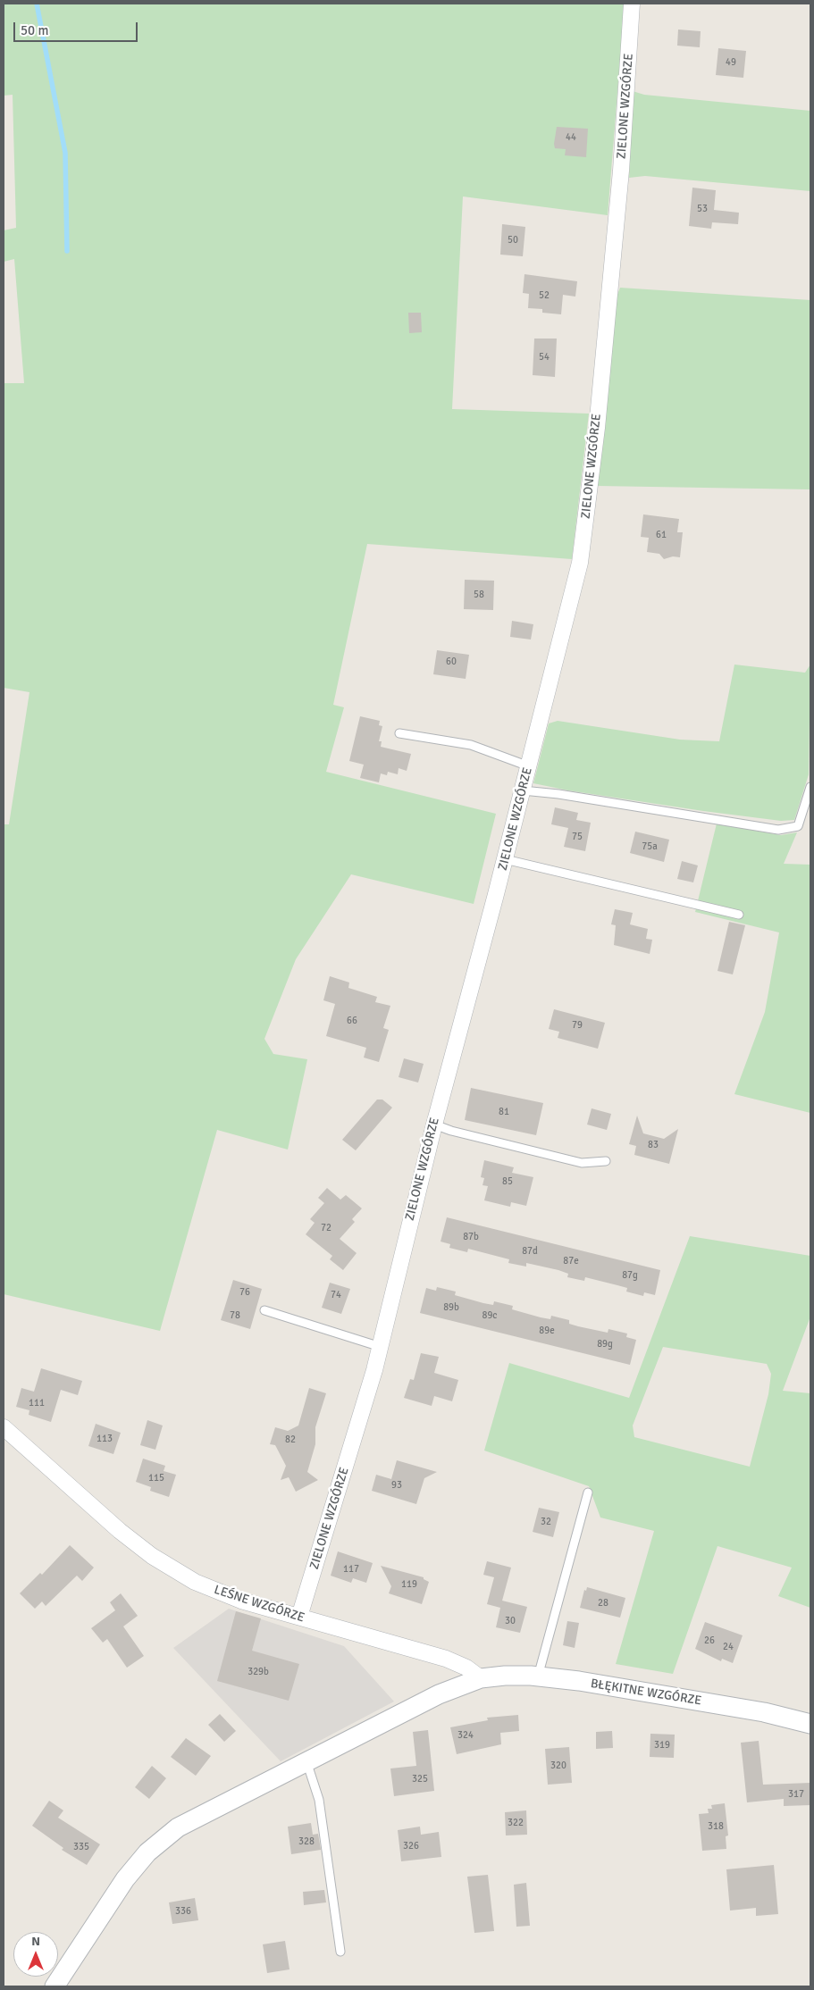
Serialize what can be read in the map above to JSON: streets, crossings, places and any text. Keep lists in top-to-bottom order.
{
  "streets": {
    "street": ["ZIELONE WZGÓRZE", "LEŚNE WZGÓRZE", "BŁĘKITNE WZGÓRZE"]
  },
  "crossings": [
    ["ZIELONE WZGÓRZE", "LEŚNE WZGÓRZE"],
    ["LEŚNE WZGÓRZE", "BŁĘKITNE WZGÓRZE"]
  ],
  "house_numbers": [
    "49",
    "44",
    "53",
    "50",
    "52",
    "54",
    "61",
    "58",
    "60",
    "75",
    "75a",
    "66",
    "79",
    "81",
    "83",
    "85",
    "72",
    "87b",
    "87d",
    "87e",
    "87g",
    "76",
    "74",
    "89b",
    "78",
    "89c",
    "89e",
    "89g",
    "111",
    "113",
    "82",
    "115",
    "93",
    "32",
    "117",
    "119",
    "28",
    "30",
    "26",
    "24",
    "329b",
    "324",
    "319",
    "320",
    "325",
    "317",
    "322",
    "318",
    "328",
    "326",
    "335",
    "336"
  ],
  "scale_bar": "50 m",
  "north": "top"
}
